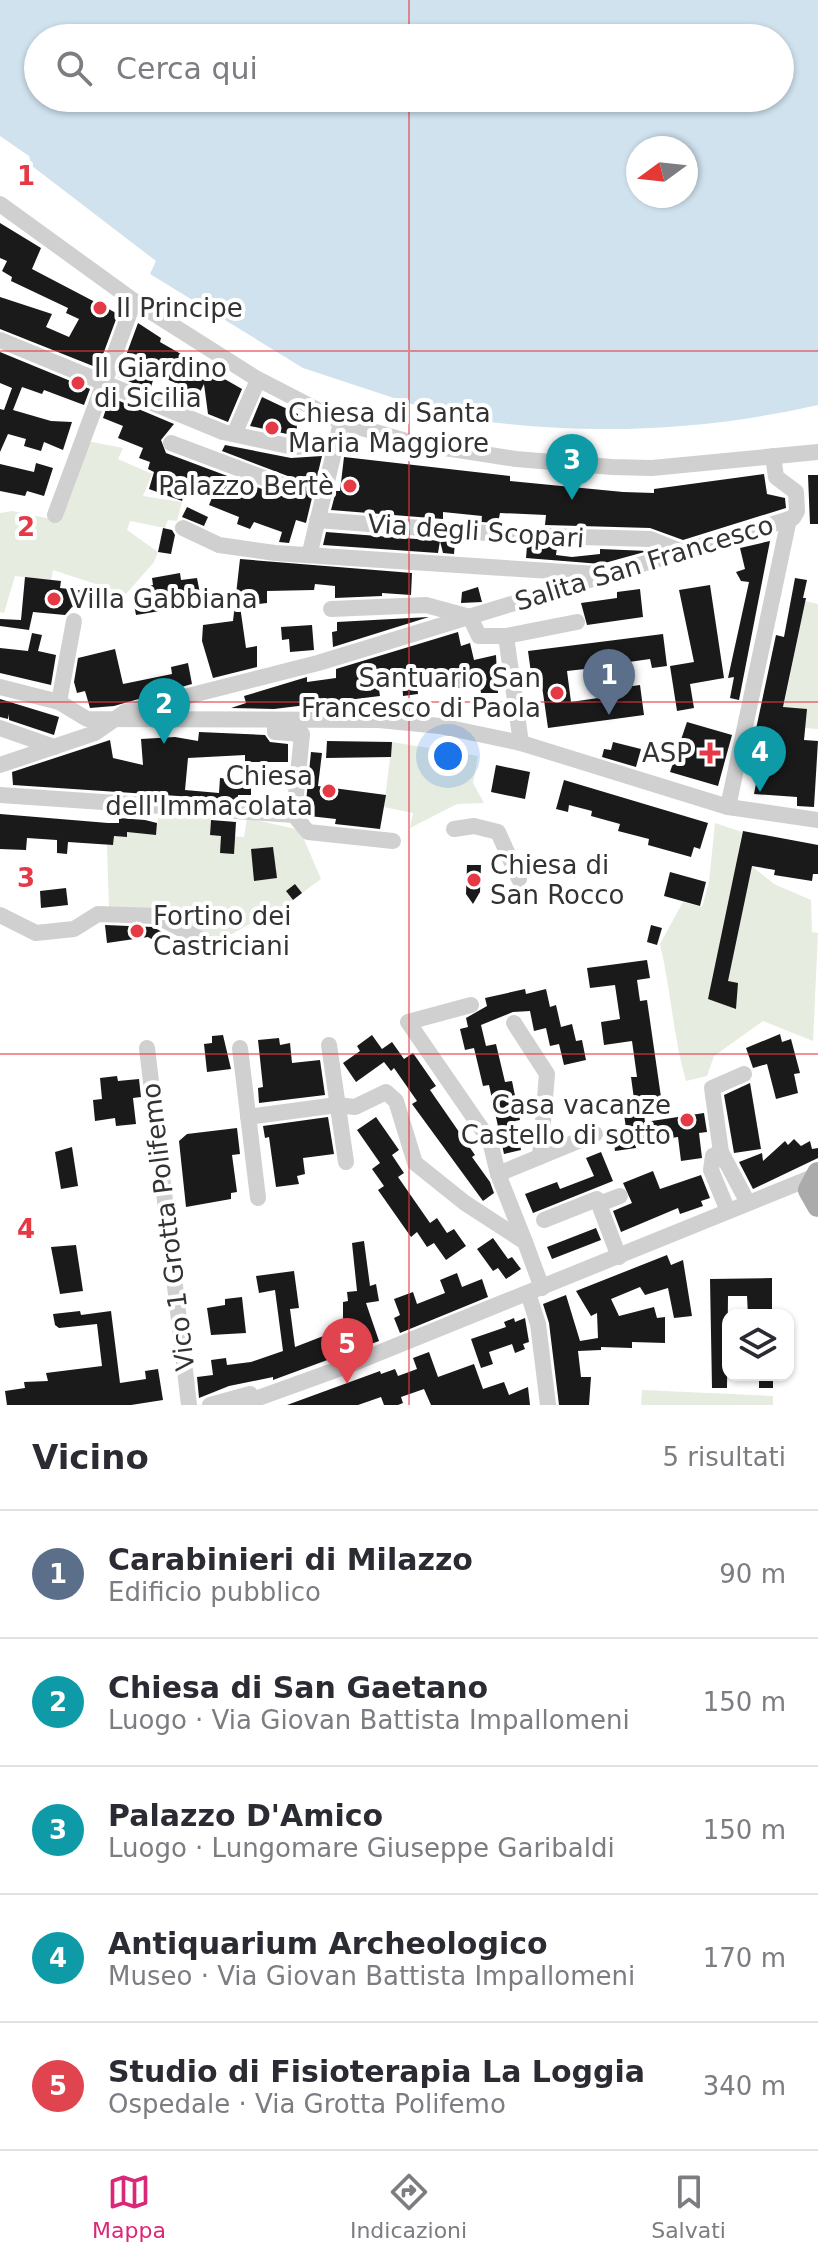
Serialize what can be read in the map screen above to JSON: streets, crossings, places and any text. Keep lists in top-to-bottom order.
{
  "streets": {
    "street": ["Via degli Scopari", "Salita San Francesco", "Vico 1 Grotta Polifemo"]
  },
  "crossings": [
    ["Via degli Scopari", "Salita San Francesco"]
  ],
  "places": {
    "other": [
      "Il Principe",
      "Il Giardino di Sicilia",
      "Chiesa di Santa Maria Maggiore",
      "Palazzo Bertè",
      "Villa Gabbiana",
      "Santuario San Francesco di Paola",
      "Chiesa dell'Immacolata",
      "Chiesa di San Rocco",
      "Fortino dei Castriciani",
      "Casa vacanze Castello di sotto"
    ],
    "health": ["ASP"]
  },
  "north": "left",
  "page": {
    "search": "Cerca qui",
    "pins": [
      "3",
      "1",
      "2",
      "4",
      "5"
    ],
    "heading": ["Vicino", "5 risultati"],
    "list": [
      {
        "mark": "1",
        "name": "Carabinieri di Milazzo",
        "note": "Edificio pubblico",
        "value": "90 m"
      },
      {
        "mark": "2",
        "name": "Chiesa di San Gaetano",
        "note": "Luogo · Via Giovan Battista Impallomeni",
        "value": "150 m"
      },
      {
        "mark": "3",
        "name": "Palazzo D'Amico",
        "note": "Luogo · Lungomare Giuseppe Garibaldi",
        "value": "150 m"
      },
      {
        "mark": "4",
        "name": "Antiquarium Archeologico",
        "note": "Museo · Via Giovan Battista Impallomeni",
        "value": "170 m"
      },
      {
        "mark": "5",
        "name": "Studio di Fisioterapia La Loggia",
        "note": "Ospedale · Via Grotta Polifemo",
        "value": "340 m"
      }
    ],
    "nav": ["Mappa", "Indicazioni", "Salvati"]
  },
  "grid": {
    "rows": [
      "1",
      "2",
      "3",
      "4"
    ]
  }
}
